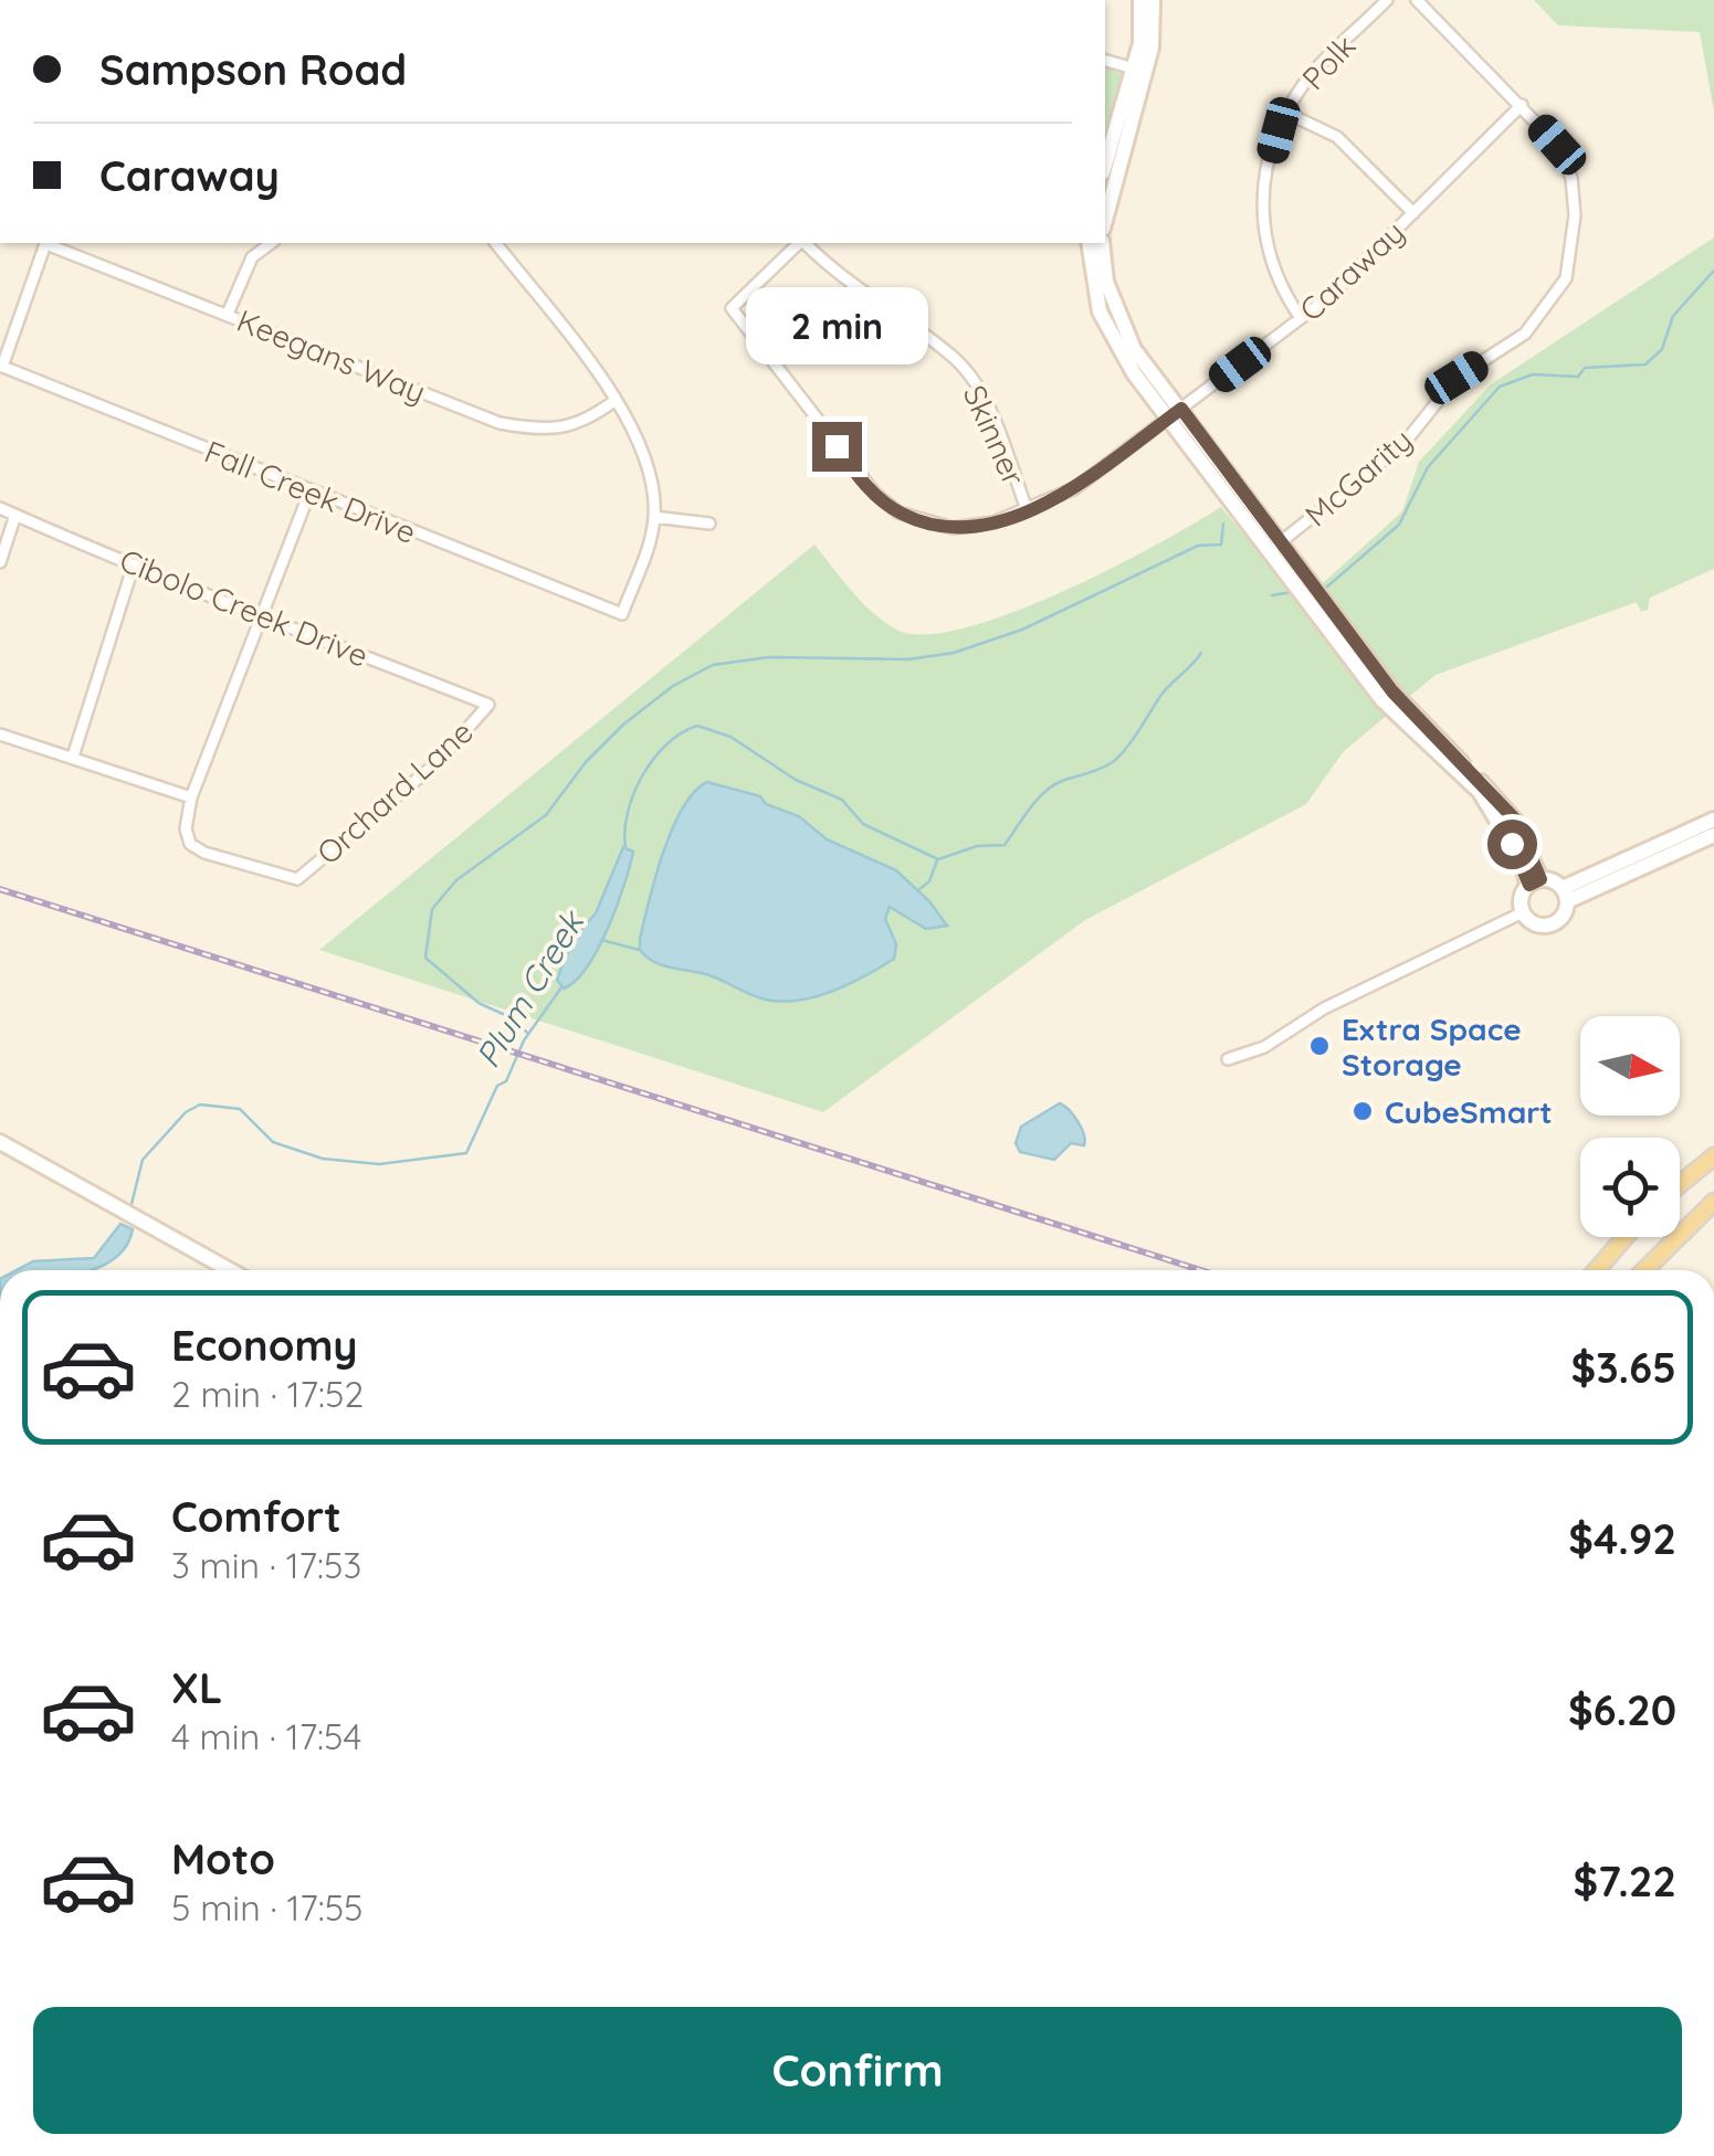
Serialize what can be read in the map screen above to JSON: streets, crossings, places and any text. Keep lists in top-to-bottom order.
{
  "streets": {
    "street": [
      "Polk",
      "Caraway",
      "Keegans Way",
      "Skinner",
      "McGarity",
      "Fall Creek Drive",
      "Cibolo Creek Drive",
      "Orchard Lane"
    ]
  },
  "crossings": [
    ["Polk", "Caraway"],
    ["Caraway", "Skinner"],
    ["Caraway", "McGarity"],
    ["Cibolo Creek Drive", "Orchard Lane"]
  ],
  "water": ["Plum Creek"],
  "places": ["Extra Space Storage", "CubeSmart"],
  "north": "right",
  "page": {
    "banner": ["Sampson Road", "Caraway"],
    "bubble": "2 min",
    "list": [
      {
        "name": "Economy",
        "note": "2 min · 17:52",
        "value": "$3.65"
      },
      {
        "name": "Comfort",
        "note": "3 min · 17:53",
        "value": "$4.92"
      },
      {
        "name": "XL",
        "note": "4 min · 17:54",
        "value": "$6.20"
      },
      {
        "name": "Moto",
        "note": "5 min · 17:55",
        "value": "$7.22"
      }
    ],
    "buttons": "Confirm"
  }
}
